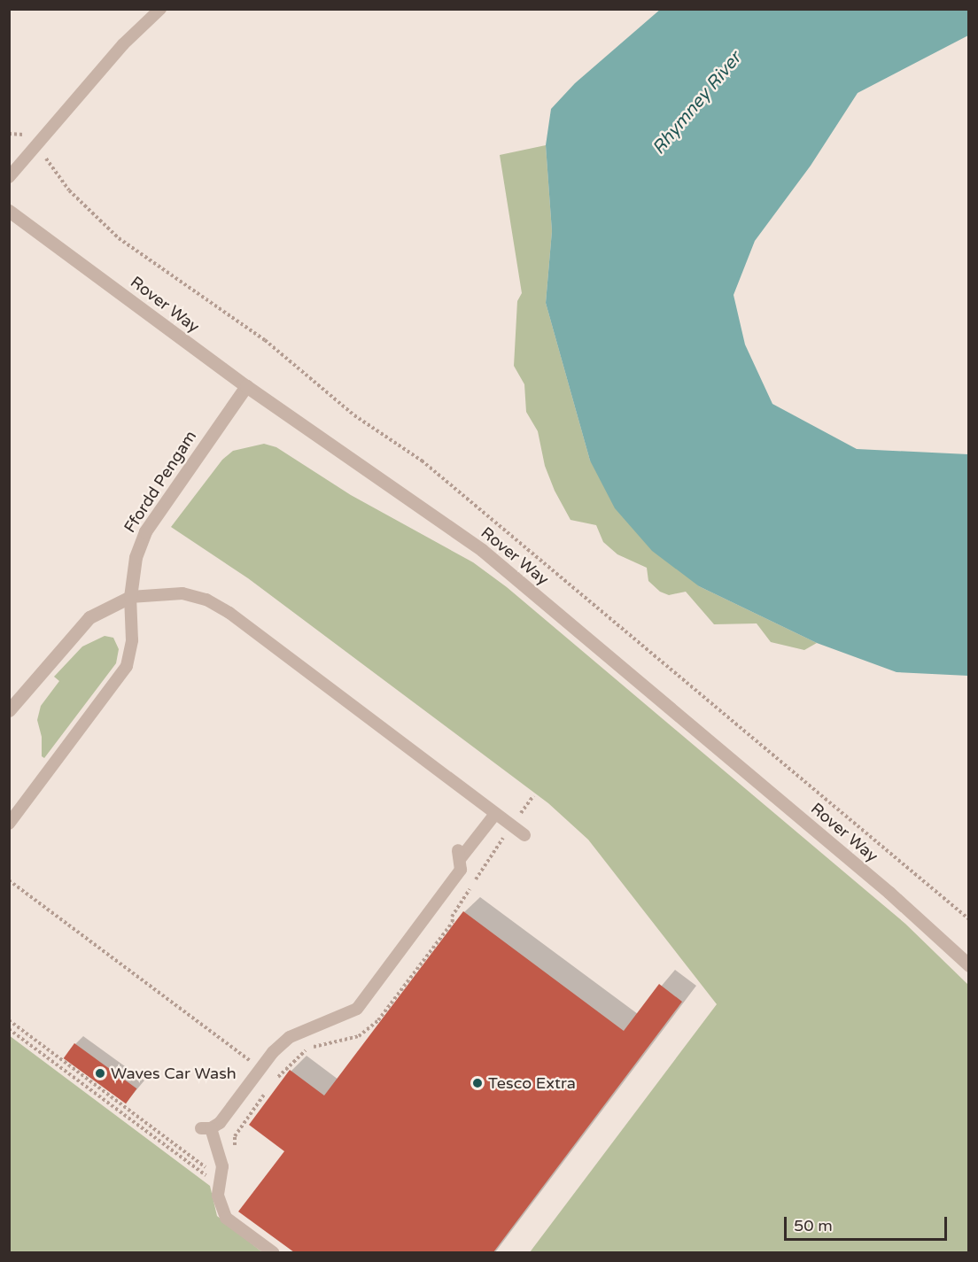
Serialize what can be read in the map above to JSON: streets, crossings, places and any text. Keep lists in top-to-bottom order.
{
  "streets": {
    "street": ["Rover Way", "Ffordd Pengam"]
  },
  "crossings": [
    ["Rover Way", "Ffordd Pengam"]
  ],
  "water": ["Rhymney River"],
  "places": ["Waves Car Wash", "Tesco Extra"],
  "scale_bar": "50 m"
}
